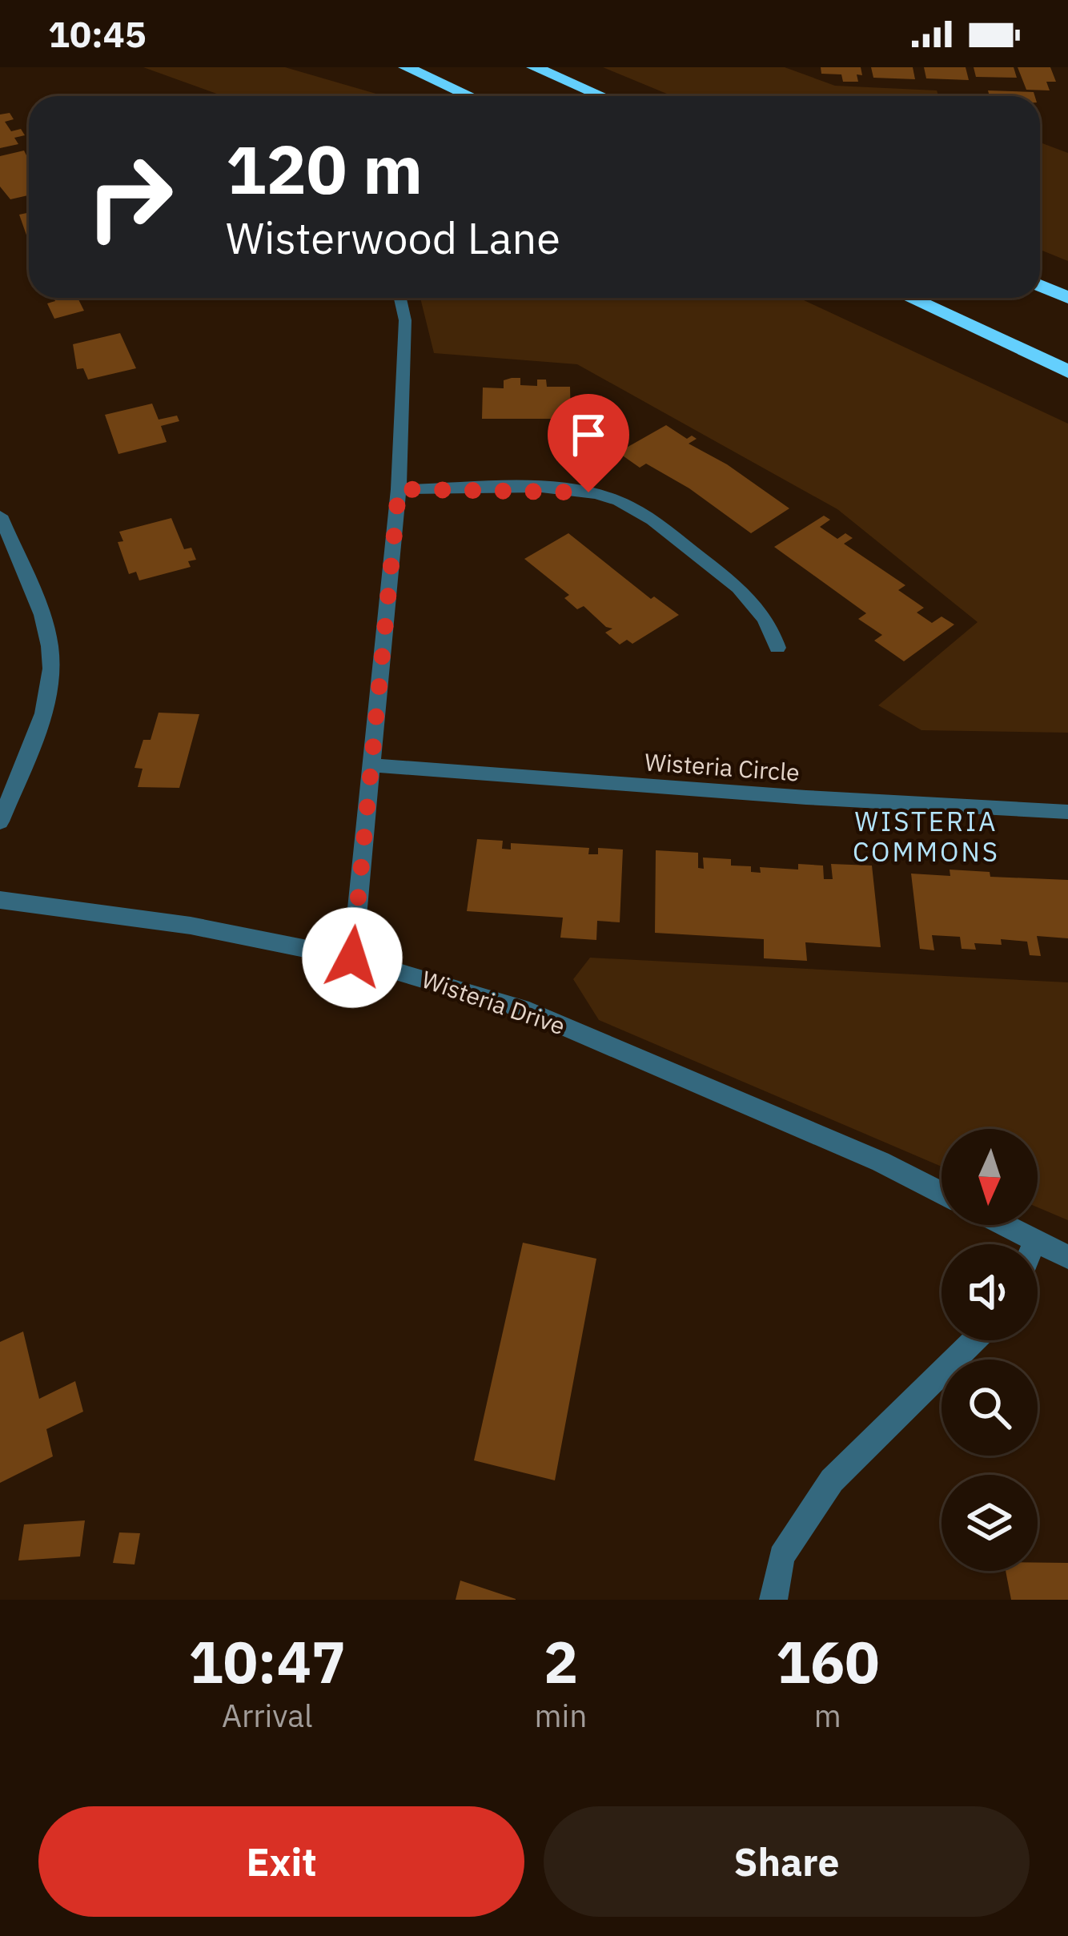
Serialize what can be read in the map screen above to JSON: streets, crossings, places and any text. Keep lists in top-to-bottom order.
{
  "streets": {
    "street": ["Wisteria Circle", "Wisteria Drive"]
  },
  "districts": ["WISTERIA COMMONS"],
  "north": "bottom",
  "page": {
    "status": "10:45",
    "turn": ["120 m", "Wisterwood Lane"],
    "eta": [
      "10:47",
      "Arrival",
      "2",
      "min",
      "160",
      "m"
    ],
    "buttons": ["Exit", "Share"]
  }
}
